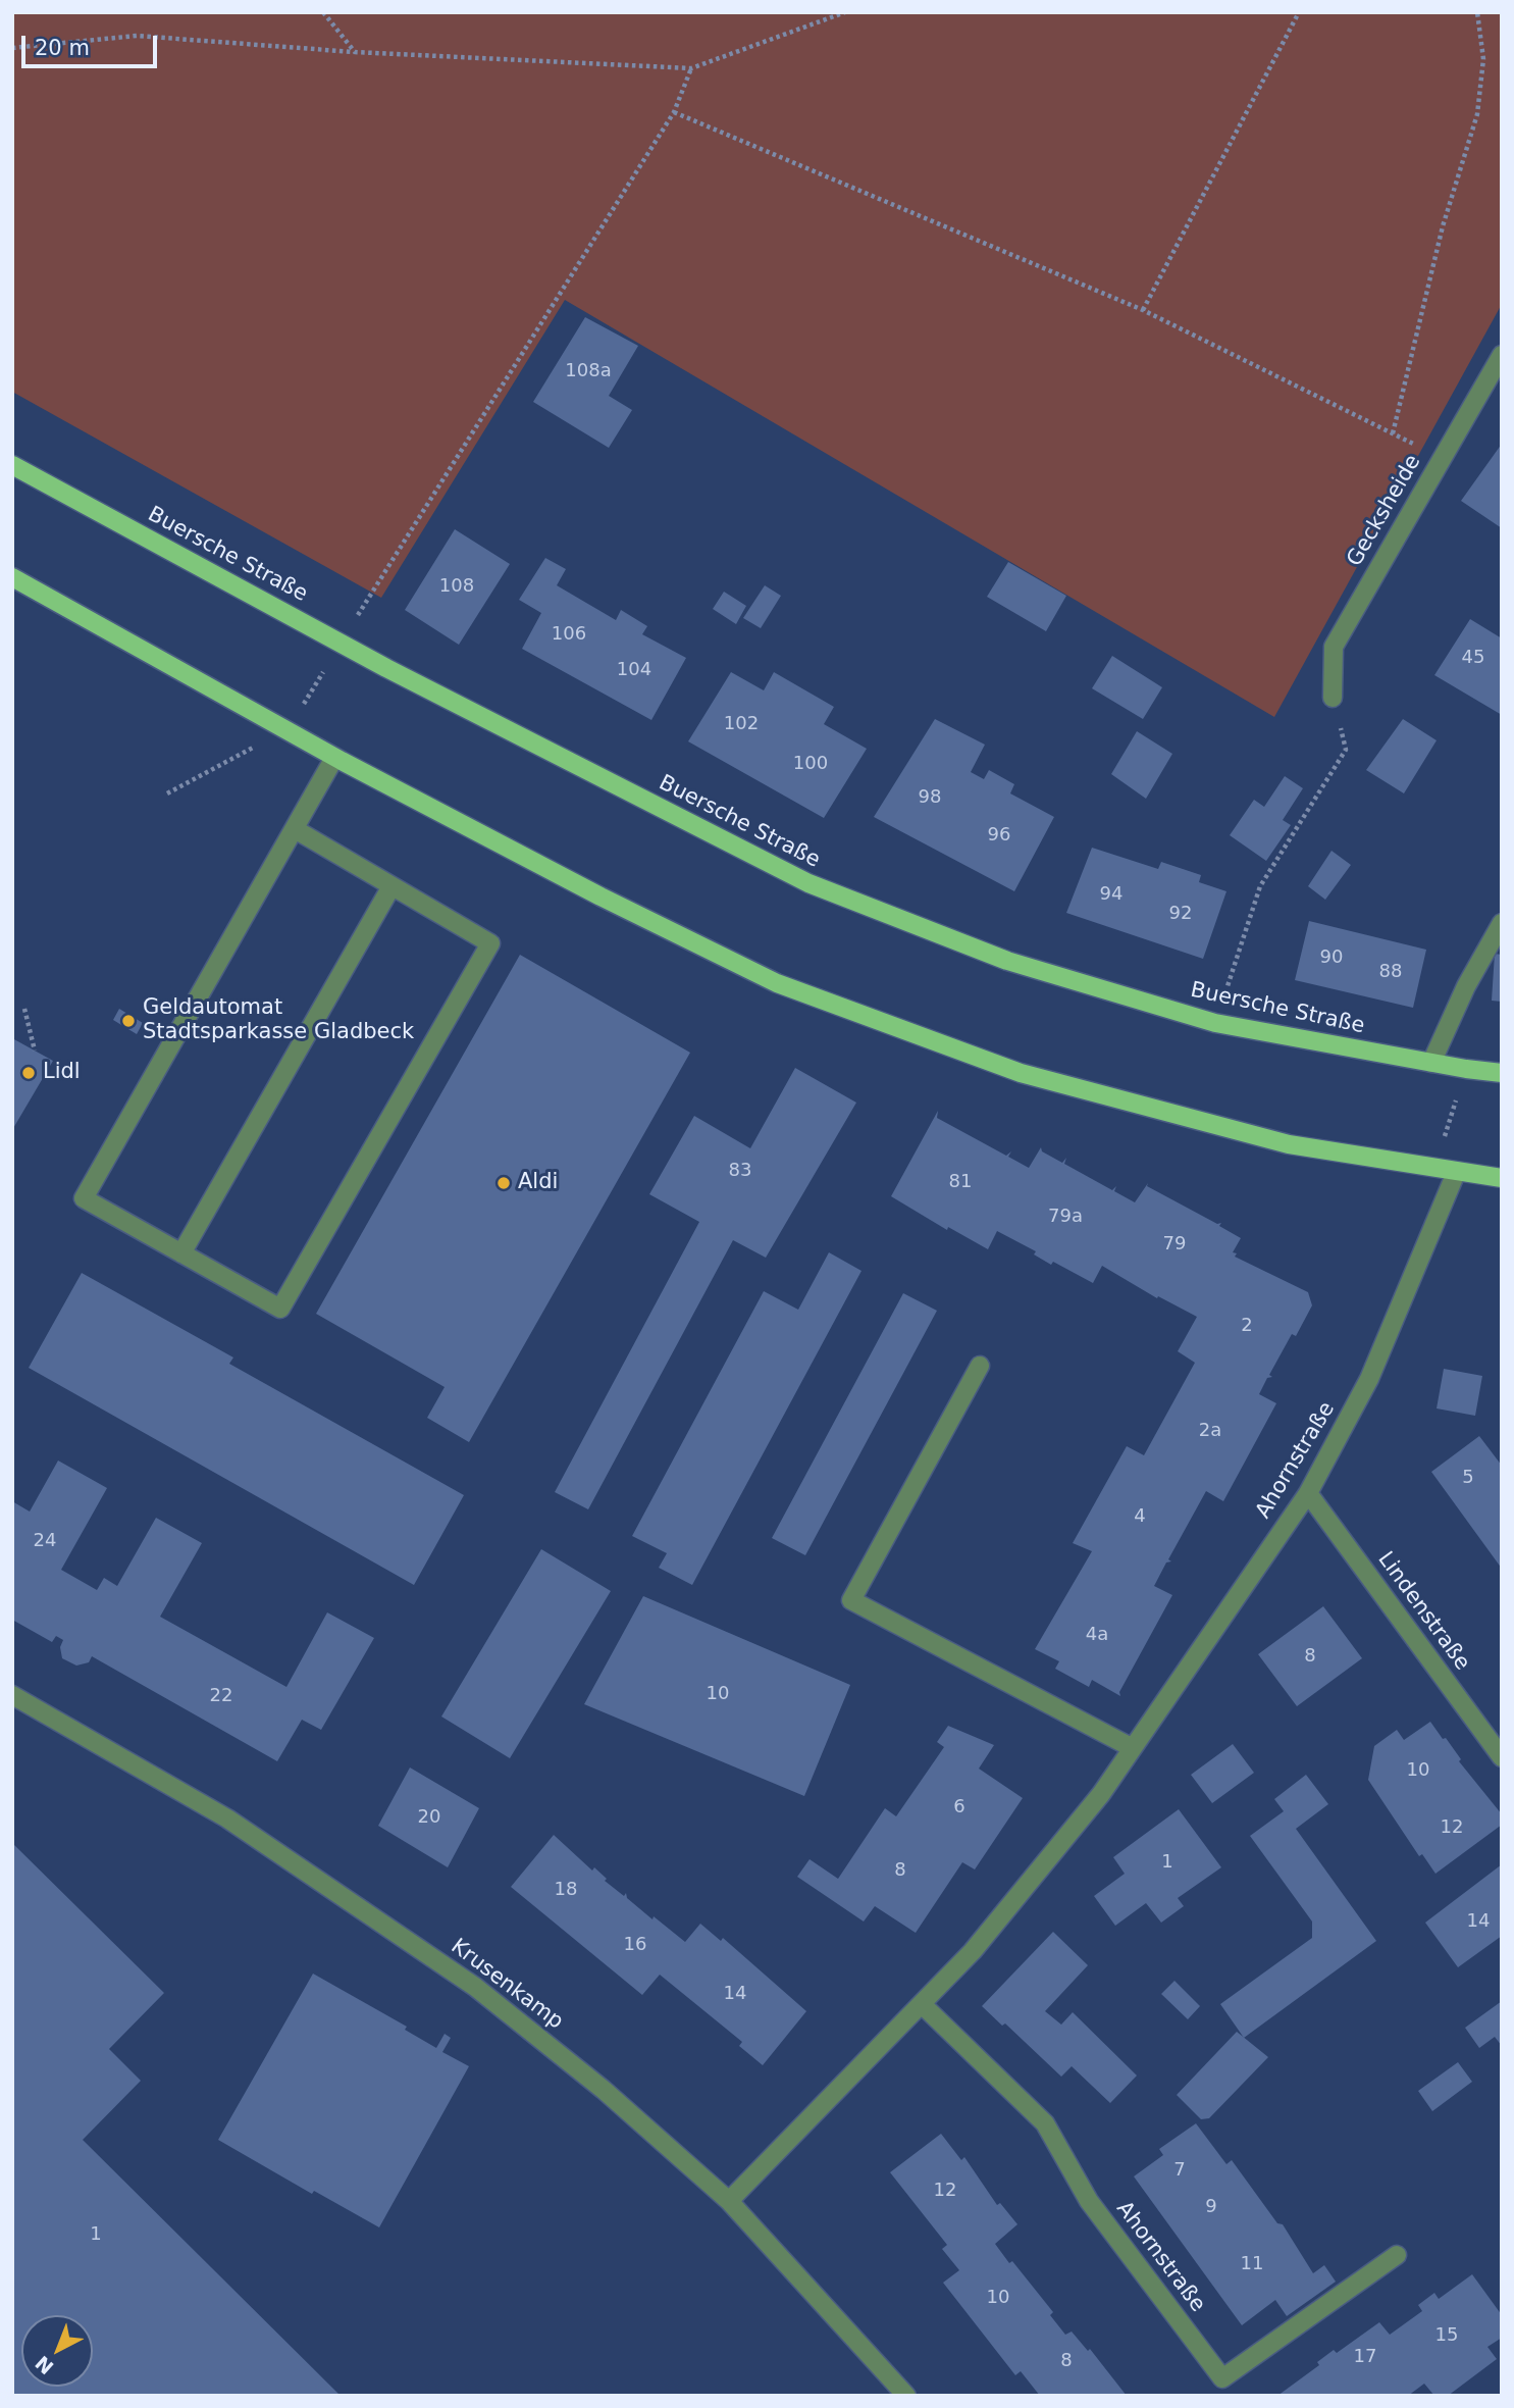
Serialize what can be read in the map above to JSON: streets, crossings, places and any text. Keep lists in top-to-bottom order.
{
  "streets": {
    "main road": ["Buersche Straße"],
    "street": [
      "Gecksheide",
      "Ahornstraße",
      "Lindenstraße",
      "Krusenkamp"
    ]
  },
  "crossings": [
    ["Ahornstraße", "Lindenstraße"],
    ["Ahornstraße", "Krusenkamp"]
  ],
  "places": ["Geldautomat Stadtsparkasse Gladbeck", "Lidl", "Aldi"],
  "house_numbers": [
    "108a",
    "108",
    "106",
    "45",
    "104",
    "102",
    "100",
    "98",
    "96",
    "94",
    "92",
    "90",
    "88",
    "83",
    "81",
    "79a",
    "79",
    "2",
    "2a",
    "5",
    "4",
    "24",
    "4a",
    "8",
    "10",
    "22",
    "10",
    "6",
    "20",
    "12",
    "1",
    "8",
    "18",
    "14",
    "16",
    "14",
    "7",
    "12",
    "9",
    "1",
    "11",
    "10",
    "15",
    "17",
    "8"
  ],
  "scale_bar": "20 m",
  "north": "bottom left"
}
